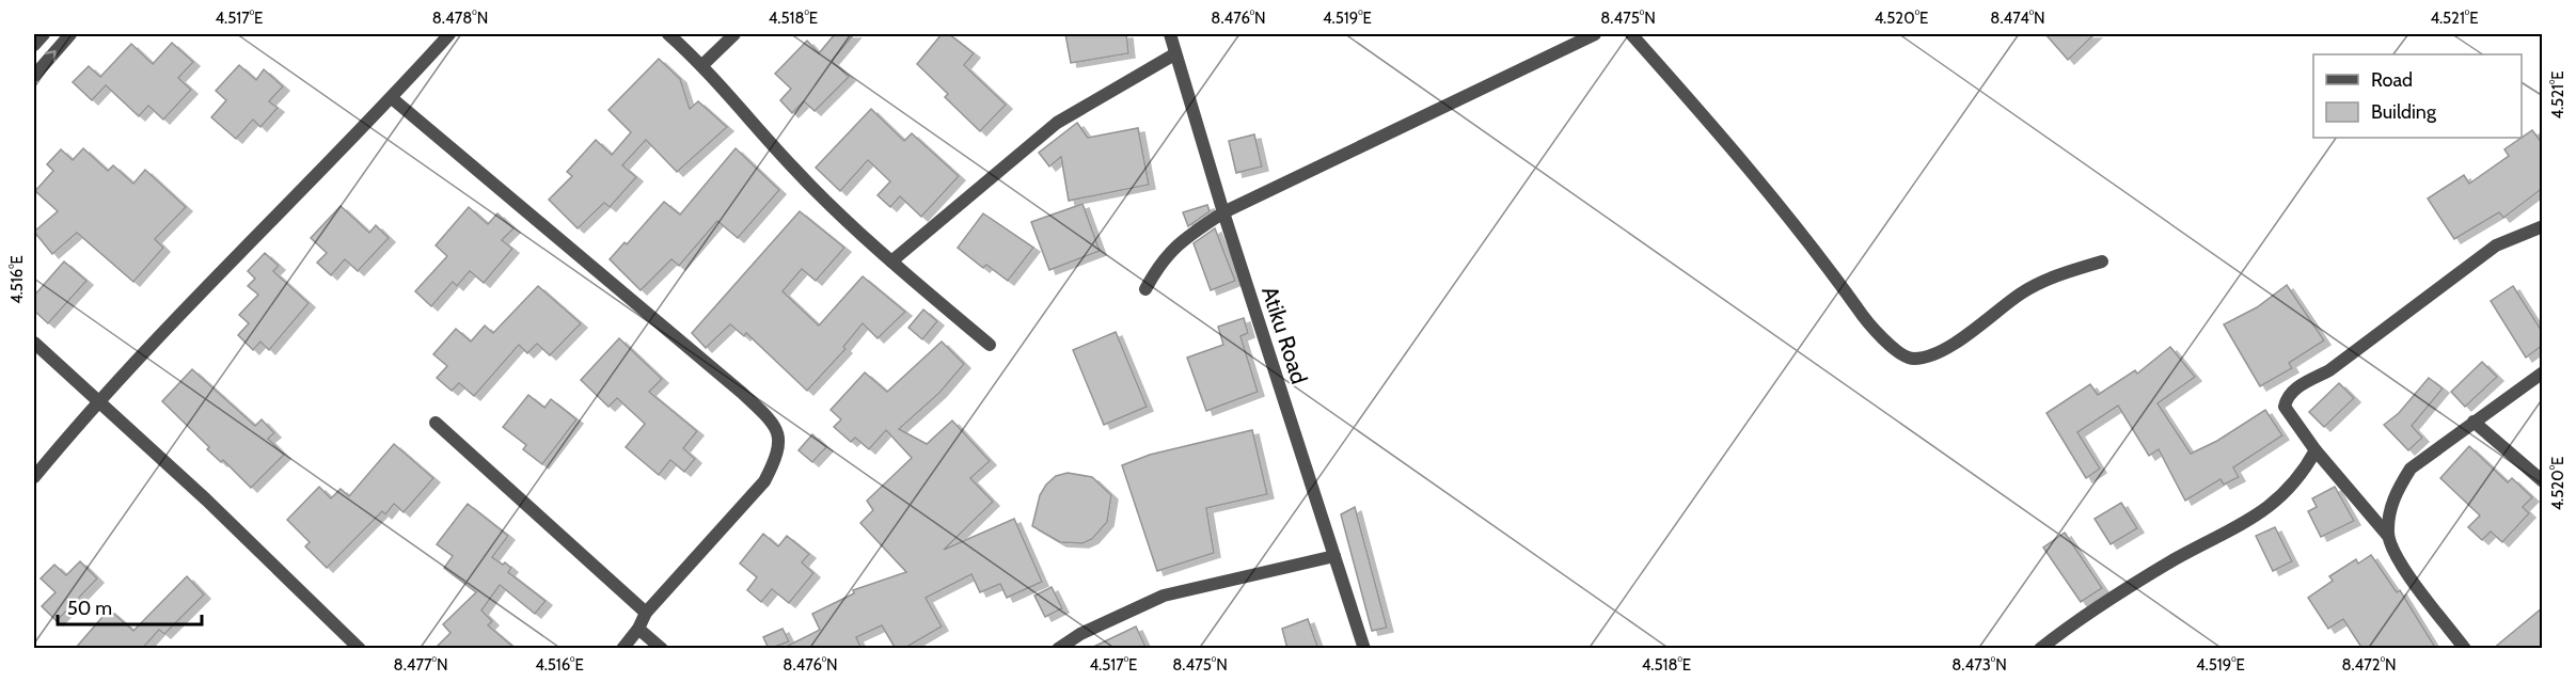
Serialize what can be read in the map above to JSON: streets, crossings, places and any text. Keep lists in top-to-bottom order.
{
  "streets": {
    "street": ["Atiku Road"]
  },
  "legend": ["Road", "Building"],
  "scale_bar": "50 m",
  "coordinates": [
    "4.517°E",
    "8.478°N",
    "4.518°E",
    "8.476°N",
    "4.519°E",
    "8.475°N",
    "4.520°E",
    "8.474°N",
    "4.521°E",
    "4.516°E",
    "8.477°N",
    "8.473°N",
    "8.472°N"
  ]
}
